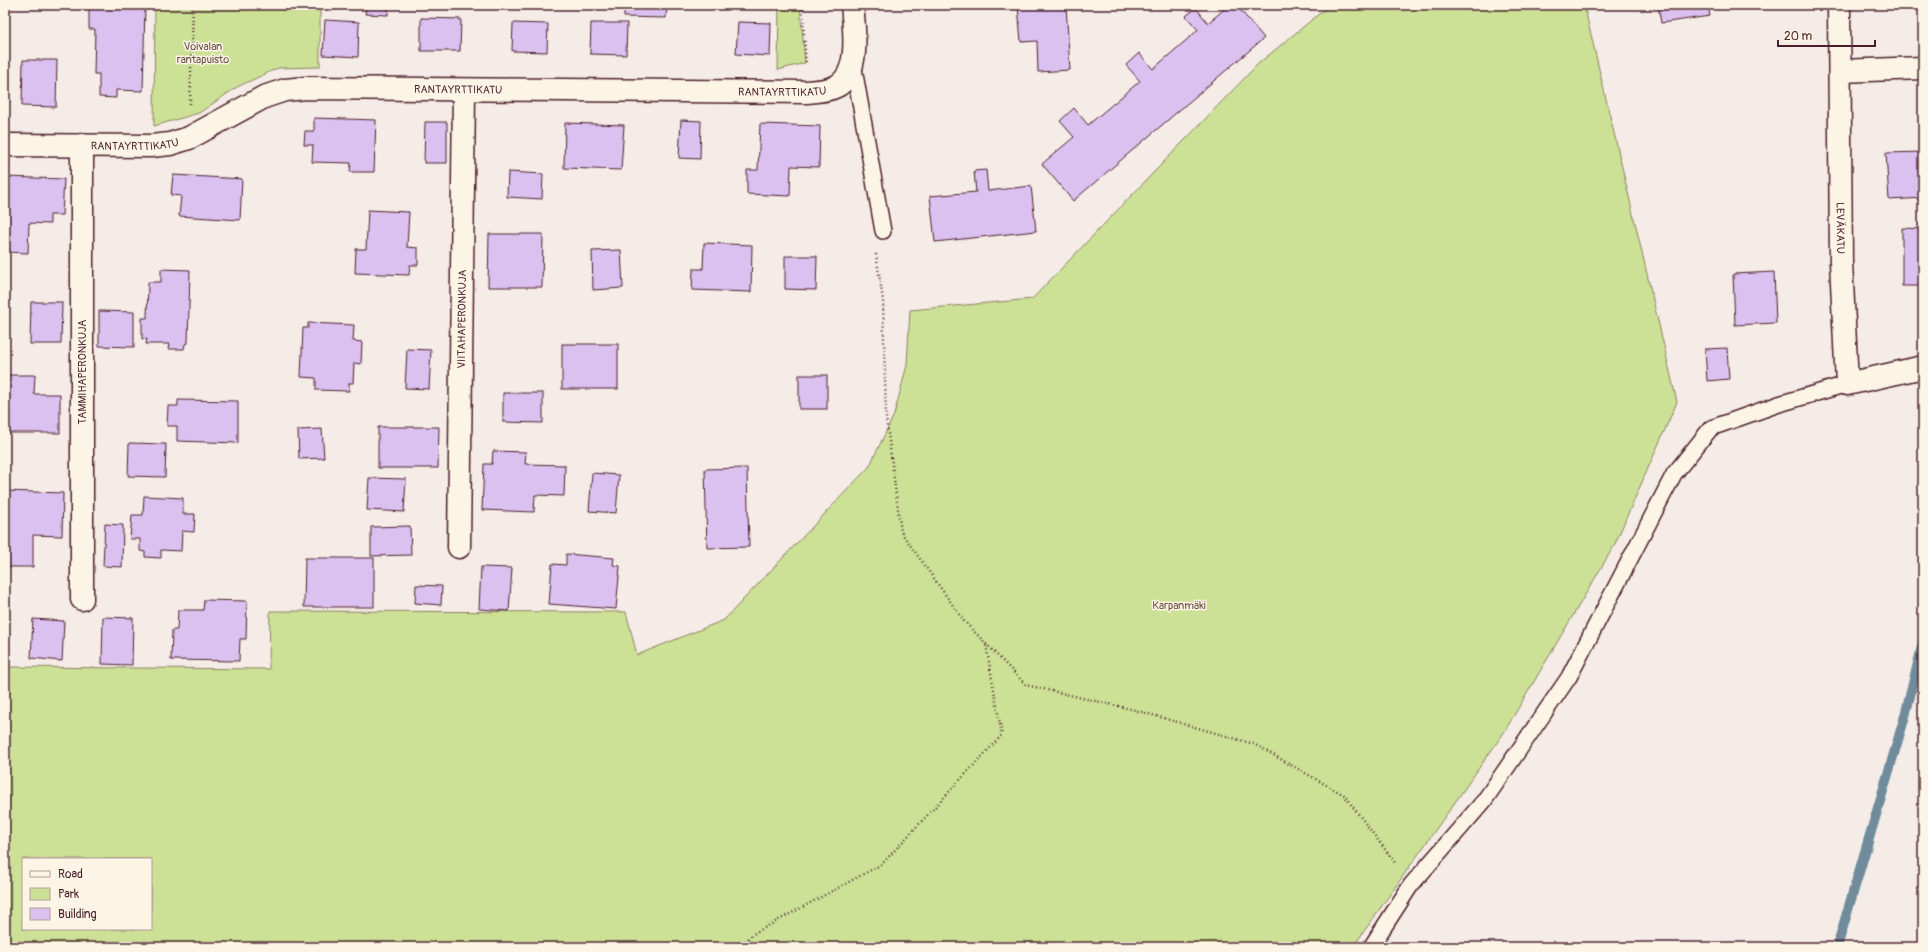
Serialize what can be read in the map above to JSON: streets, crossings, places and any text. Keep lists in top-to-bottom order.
{
  "streets": {
    "street": [
      "RANTAYRTTIKATU",
      "LEVÄKATU",
      "VIITAHAPERONKUJA",
      "TAMMIHAPERONKUJA"
    ]
  },
  "crossings": [
    ["RANTAYRTTIKATU", "VIITAHAPERONKUJA"],
    ["RANTAYRTTIKATU", "TAMMIHAPERONKUJA"]
  ],
  "parks": ["Voivalan rantapuisto", "Karpanmäki"],
  "legend": ["Road", "Park", "Building"],
  "scale_bar": "20 m"
}
